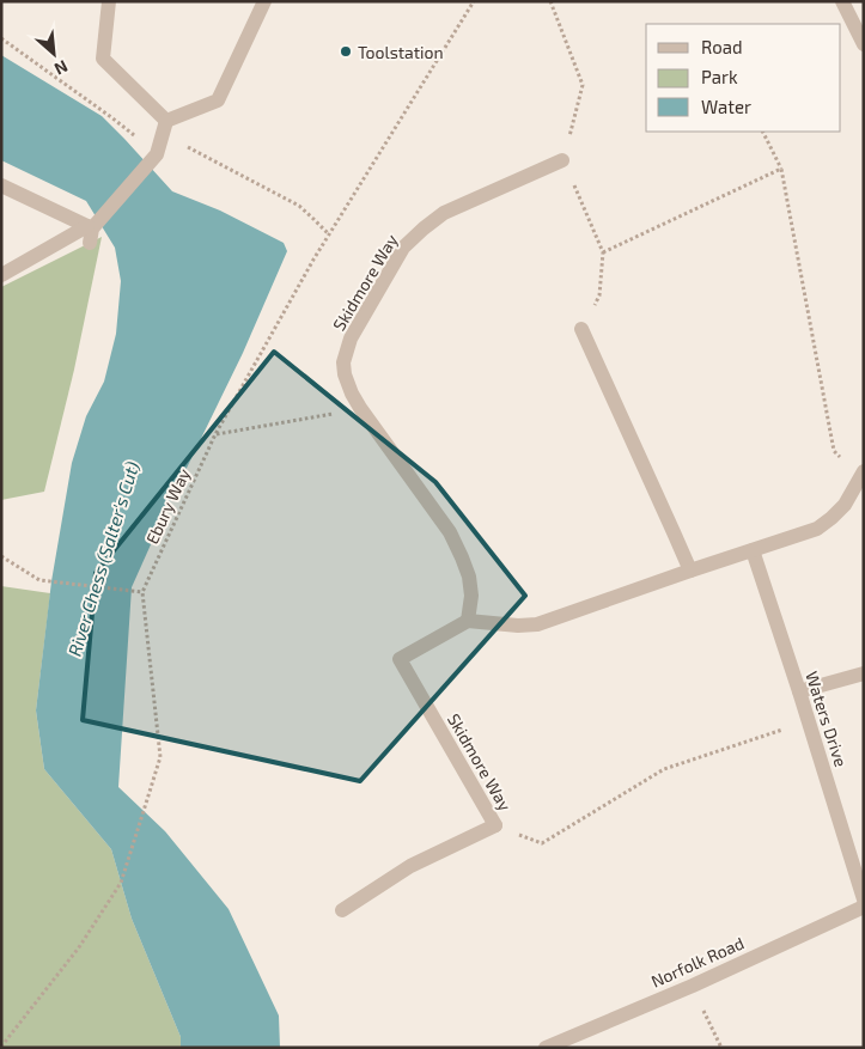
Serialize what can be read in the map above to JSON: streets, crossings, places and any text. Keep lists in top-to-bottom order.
{
  "streets": {
    "street": ["Skidmore Way", "Waters Drive", "Norfolk Road"],
    "path": ["Ebury Way"]
  },
  "water": ["River Chess (Salter's Cut)"],
  "places": ["Toolstation"],
  "legend": ["Road", "Park", "Water"],
  "north": "bottom right"
}
